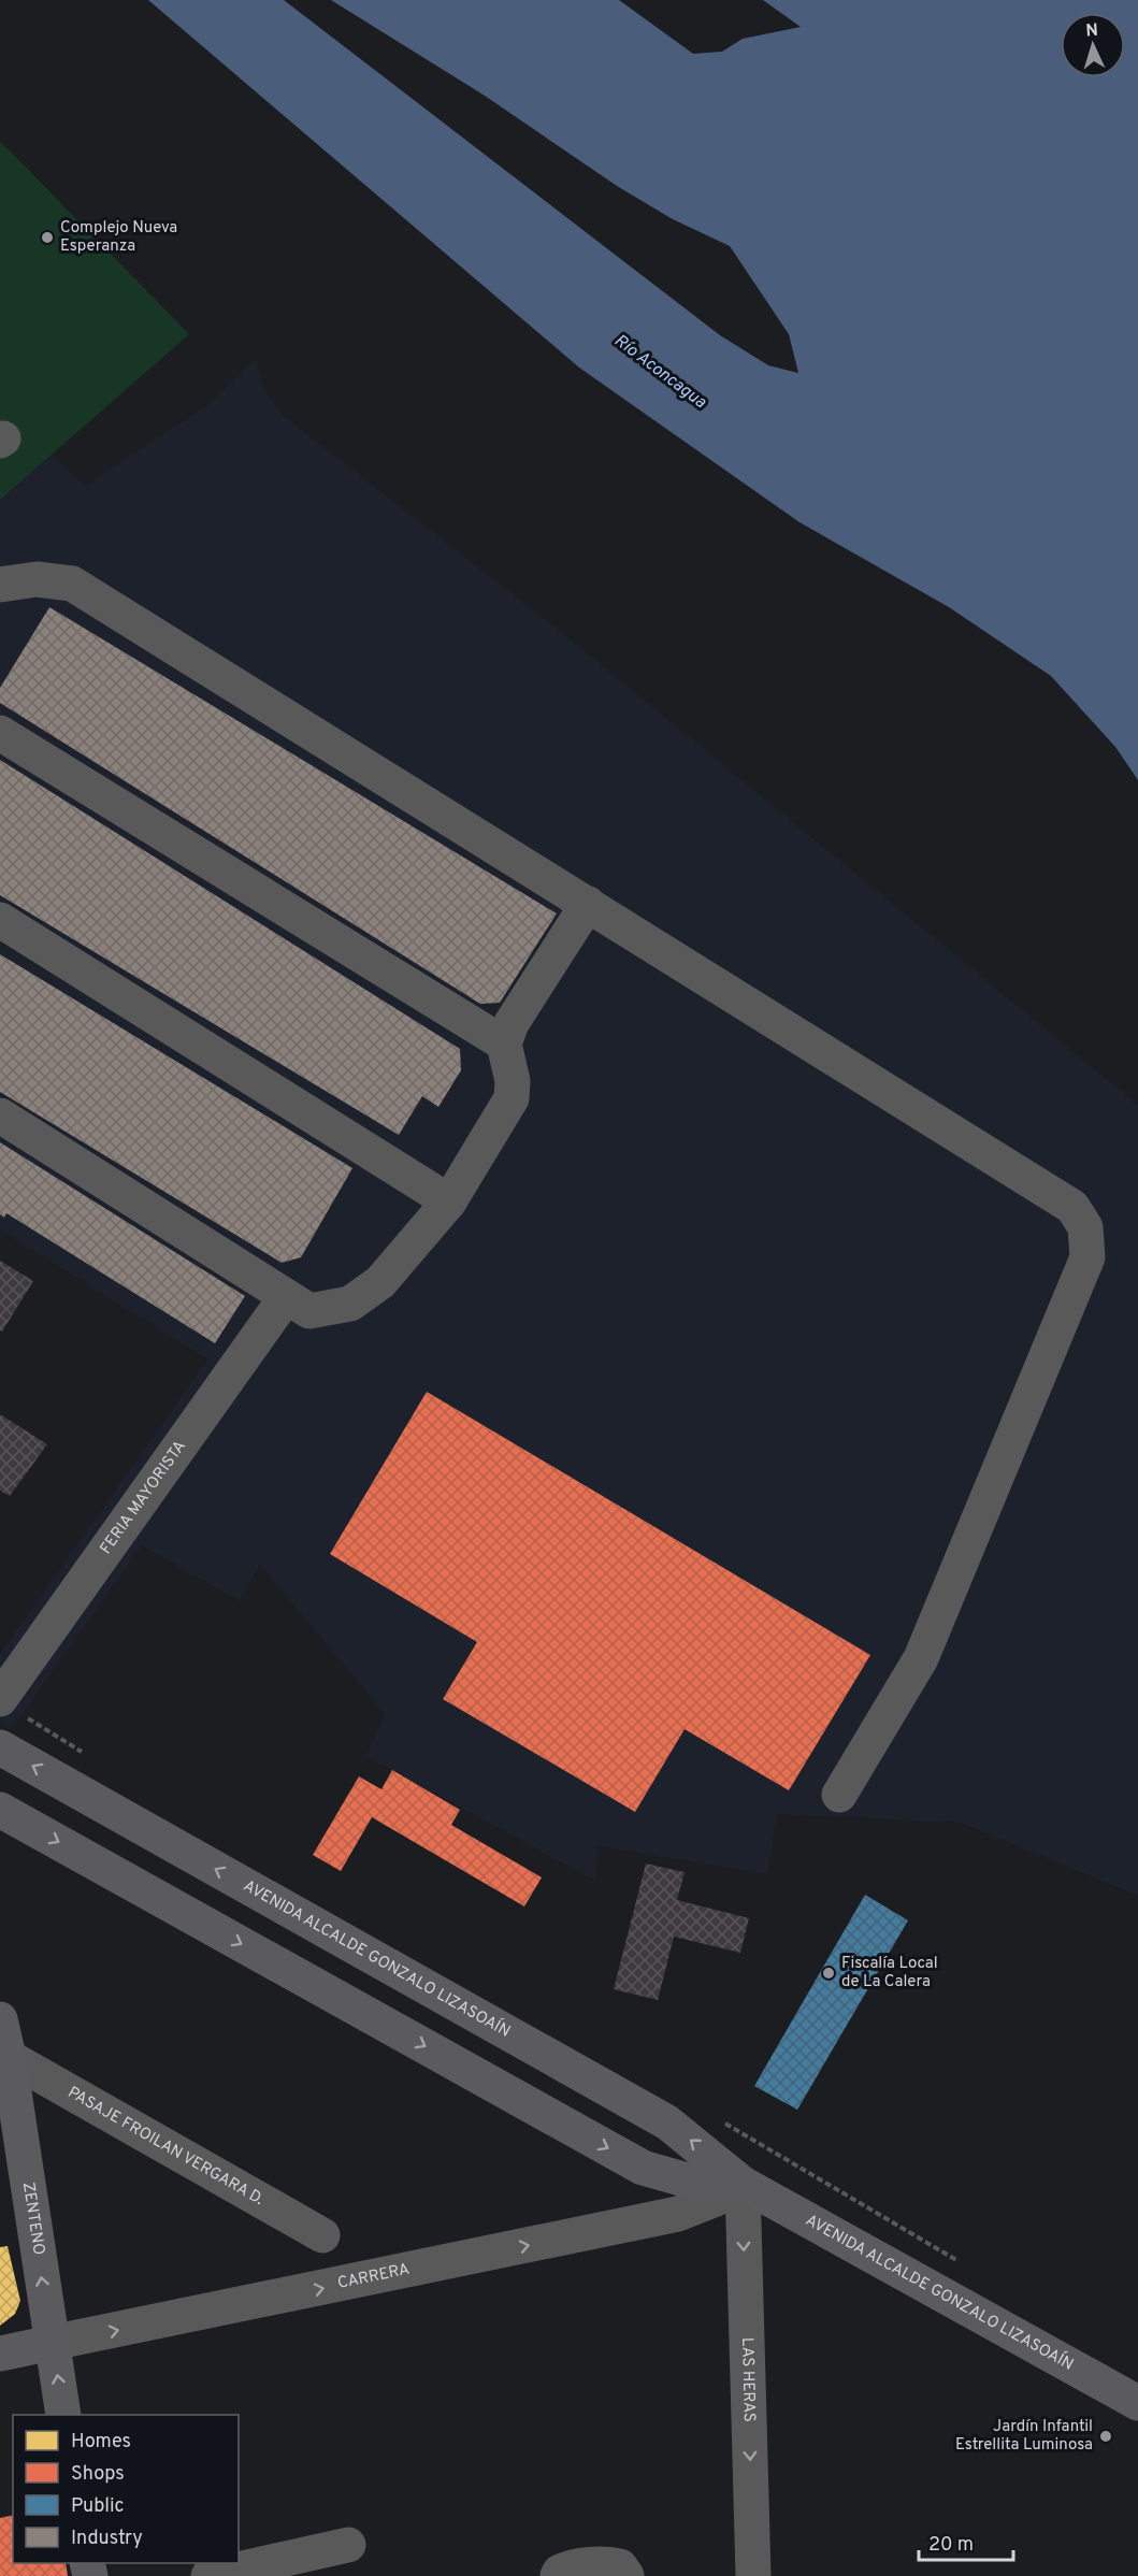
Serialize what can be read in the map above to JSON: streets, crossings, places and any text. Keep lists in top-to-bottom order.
{
  "streets": {
    "main road": ["AVENIDA ALCALDE GONZALO LIZASOAÍN", "ZENTENO", "CARRERA"],
    "street": ["FERIA MAYORISTA", "PASAJE FROILAN VERGARA D.", "LAS HERAS"]
  },
  "crossings": [
    ["AVENIDA ALCALDE GONZALO LIZASOAÍN", "CARRERA"],
    ["AVENIDA ALCALDE GONZALO LIZASOAÍN", "LAS HERAS"],
    ["PASAJE FROILAN VERGARA D.", "ZENTENO"],
    ["ZENTENO", "CARRERA"],
    ["CARRERA", "LAS HERAS"]
  ],
  "one_way": ["ZENTENO", "CARRERA", "LAS HERAS"],
  "water": ["Río Aconcagua"],
  "places": ["Complejo Nueva Esperanza", "Fiscalía Local de La Calera", "Jardín Infantil Estrellita Luminosa"],
  "legend": [
    "Homes",
    "Shops",
    "Public",
    "Industry"
  ],
  "scale_bar": "20 m",
  "north": "top"
}
